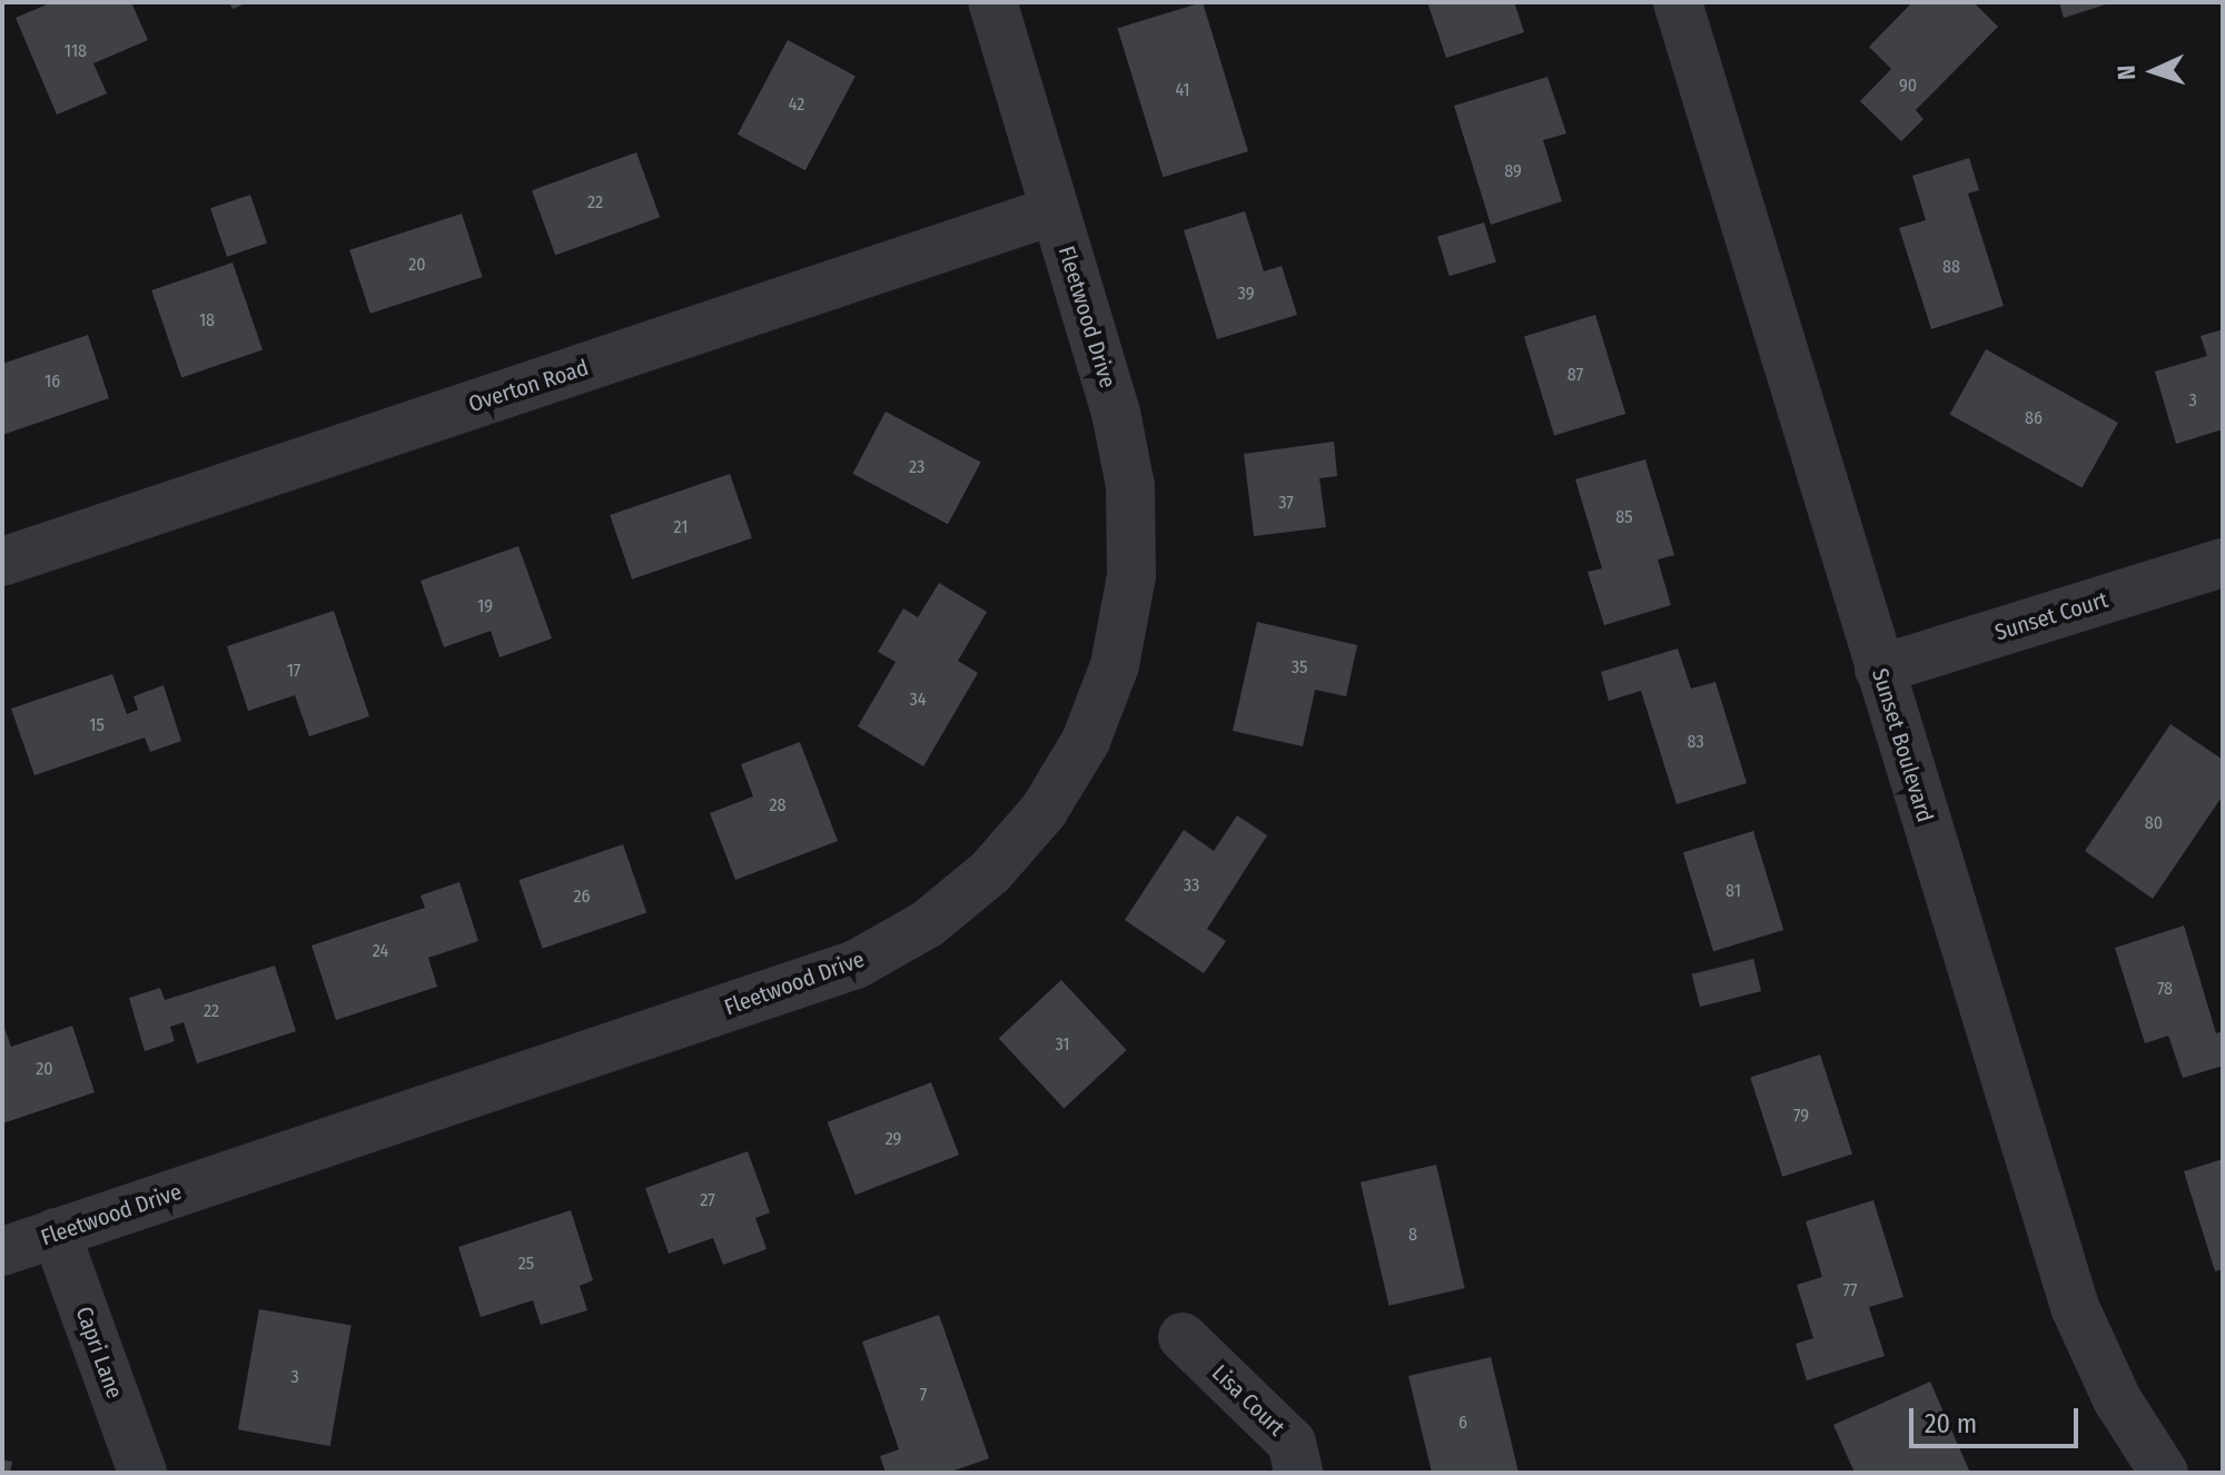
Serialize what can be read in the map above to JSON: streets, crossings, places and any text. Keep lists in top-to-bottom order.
{
  "streets": {
    "street": [
      "Fleetwood Drive",
      "Overton Road",
      "Sunset Court",
      "Sunset Boulevard",
      "Capri Lane",
      "Lisa Court"
    ]
  },
  "crossings": [
    ["Fleetwood Drive", "Overton Road"],
    ["Fleetwood Drive", "Capri Lane"],
    ["Sunset Court", "Sunset Boulevard"]
  ],
  "house_numbers": [
    "118",
    "90",
    "41",
    "42",
    "89",
    "22",
    "20",
    "88",
    "39",
    "18",
    "87",
    "16",
    "3",
    "86",
    "23",
    "37",
    "85",
    "21",
    "19",
    "35",
    "17",
    "34",
    "15",
    "83",
    "28",
    "80",
    "33",
    "81",
    "26",
    "24",
    "78",
    "22",
    "31",
    "20",
    "79",
    "29",
    "27",
    "8",
    "25",
    "77",
    "3",
    "7",
    "6"
  ],
  "scale_bar": "20 m",
  "north": "left"
}
